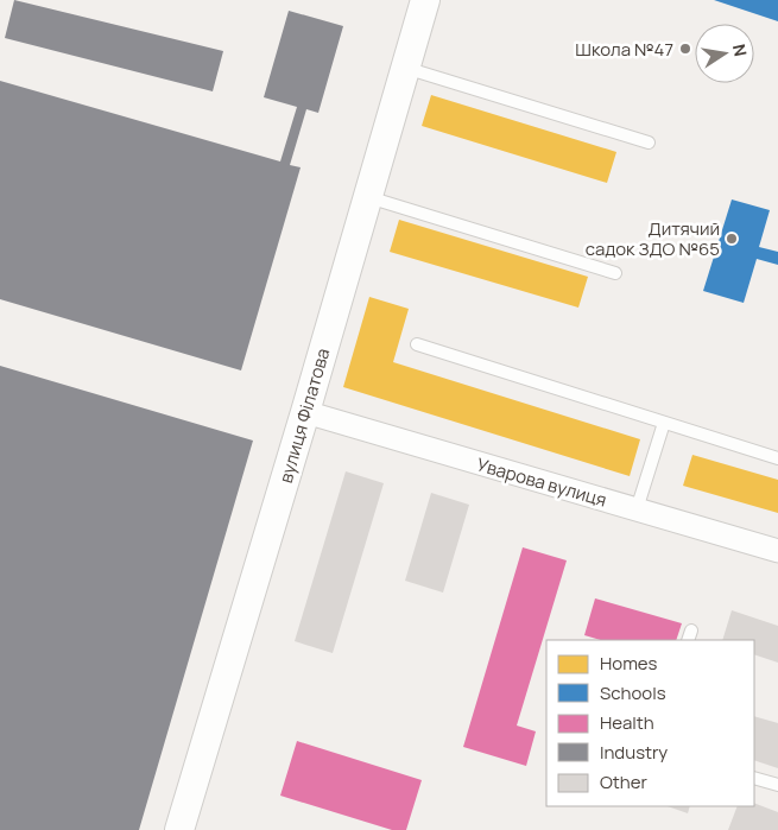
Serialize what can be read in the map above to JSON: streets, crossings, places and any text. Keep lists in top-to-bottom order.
{
  "streets": {
    "street": ["вулиця Філатова", "Уварова вулиця"]
  },
  "crossings": [
    ["вулиця Філатова", "Уварова вулиця"]
  ],
  "places": ["Школа №47", "Дитячий садок ЗДО №65"],
  "legend": [
    "Homes",
    "Schools",
    "Health",
    "Industry",
    "Other"
  ],
  "north": "right"
}
